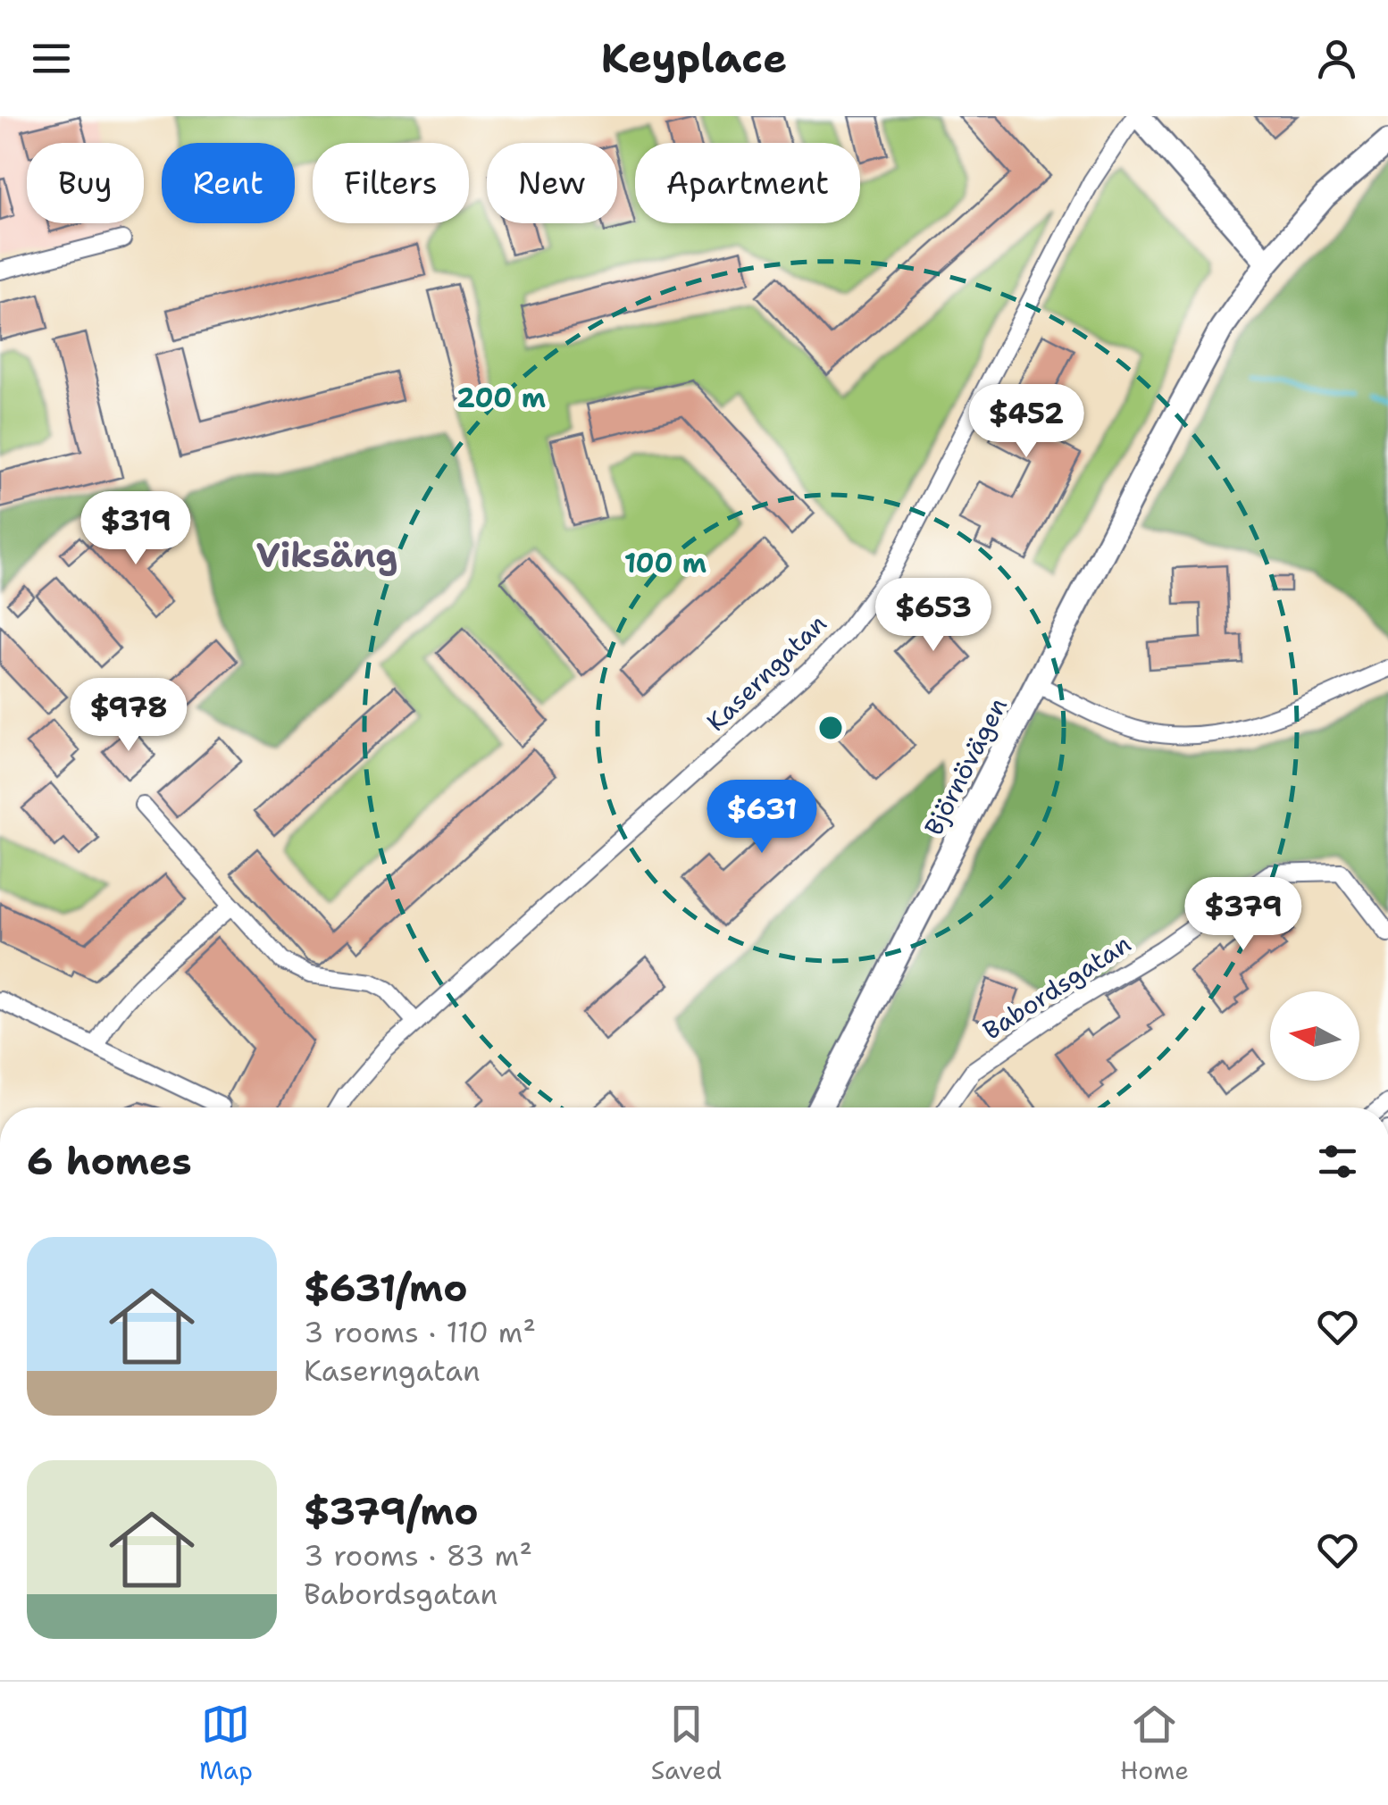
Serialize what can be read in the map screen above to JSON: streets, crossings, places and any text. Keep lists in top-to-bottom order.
{
  "streets": {
    "main road": ["Björnövägen"],
    "street": ["Kaserngatan", "Babordsgatan"]
  },
  "districts": ["Viksäng"],
  "north": "left",
  "page": {
    "header": "Keyplace",
    "chip": [
      "Buy",
      "Rent",
      "Filters",
      "New",
      "Apartment"
    ],
    "price": [
      "$452",
      "$319",
      "$653",
      "$978",
      "$631",
      "$379"
    ],
    "heading": "6 homes",
    "list": [
      {
        "name": "$631/mo",
        "note": "3 rooms · 110 m² · Kaserngatan"
      },
      {
        "name": "$379/mo",
        "note": "3 rooms · 83 m² · Babordsgatan"
      }
    ],
    "tabs": ["Map", "Saved", "Home"]
  },
  "rings": ["200 m", "100 m"]
}
